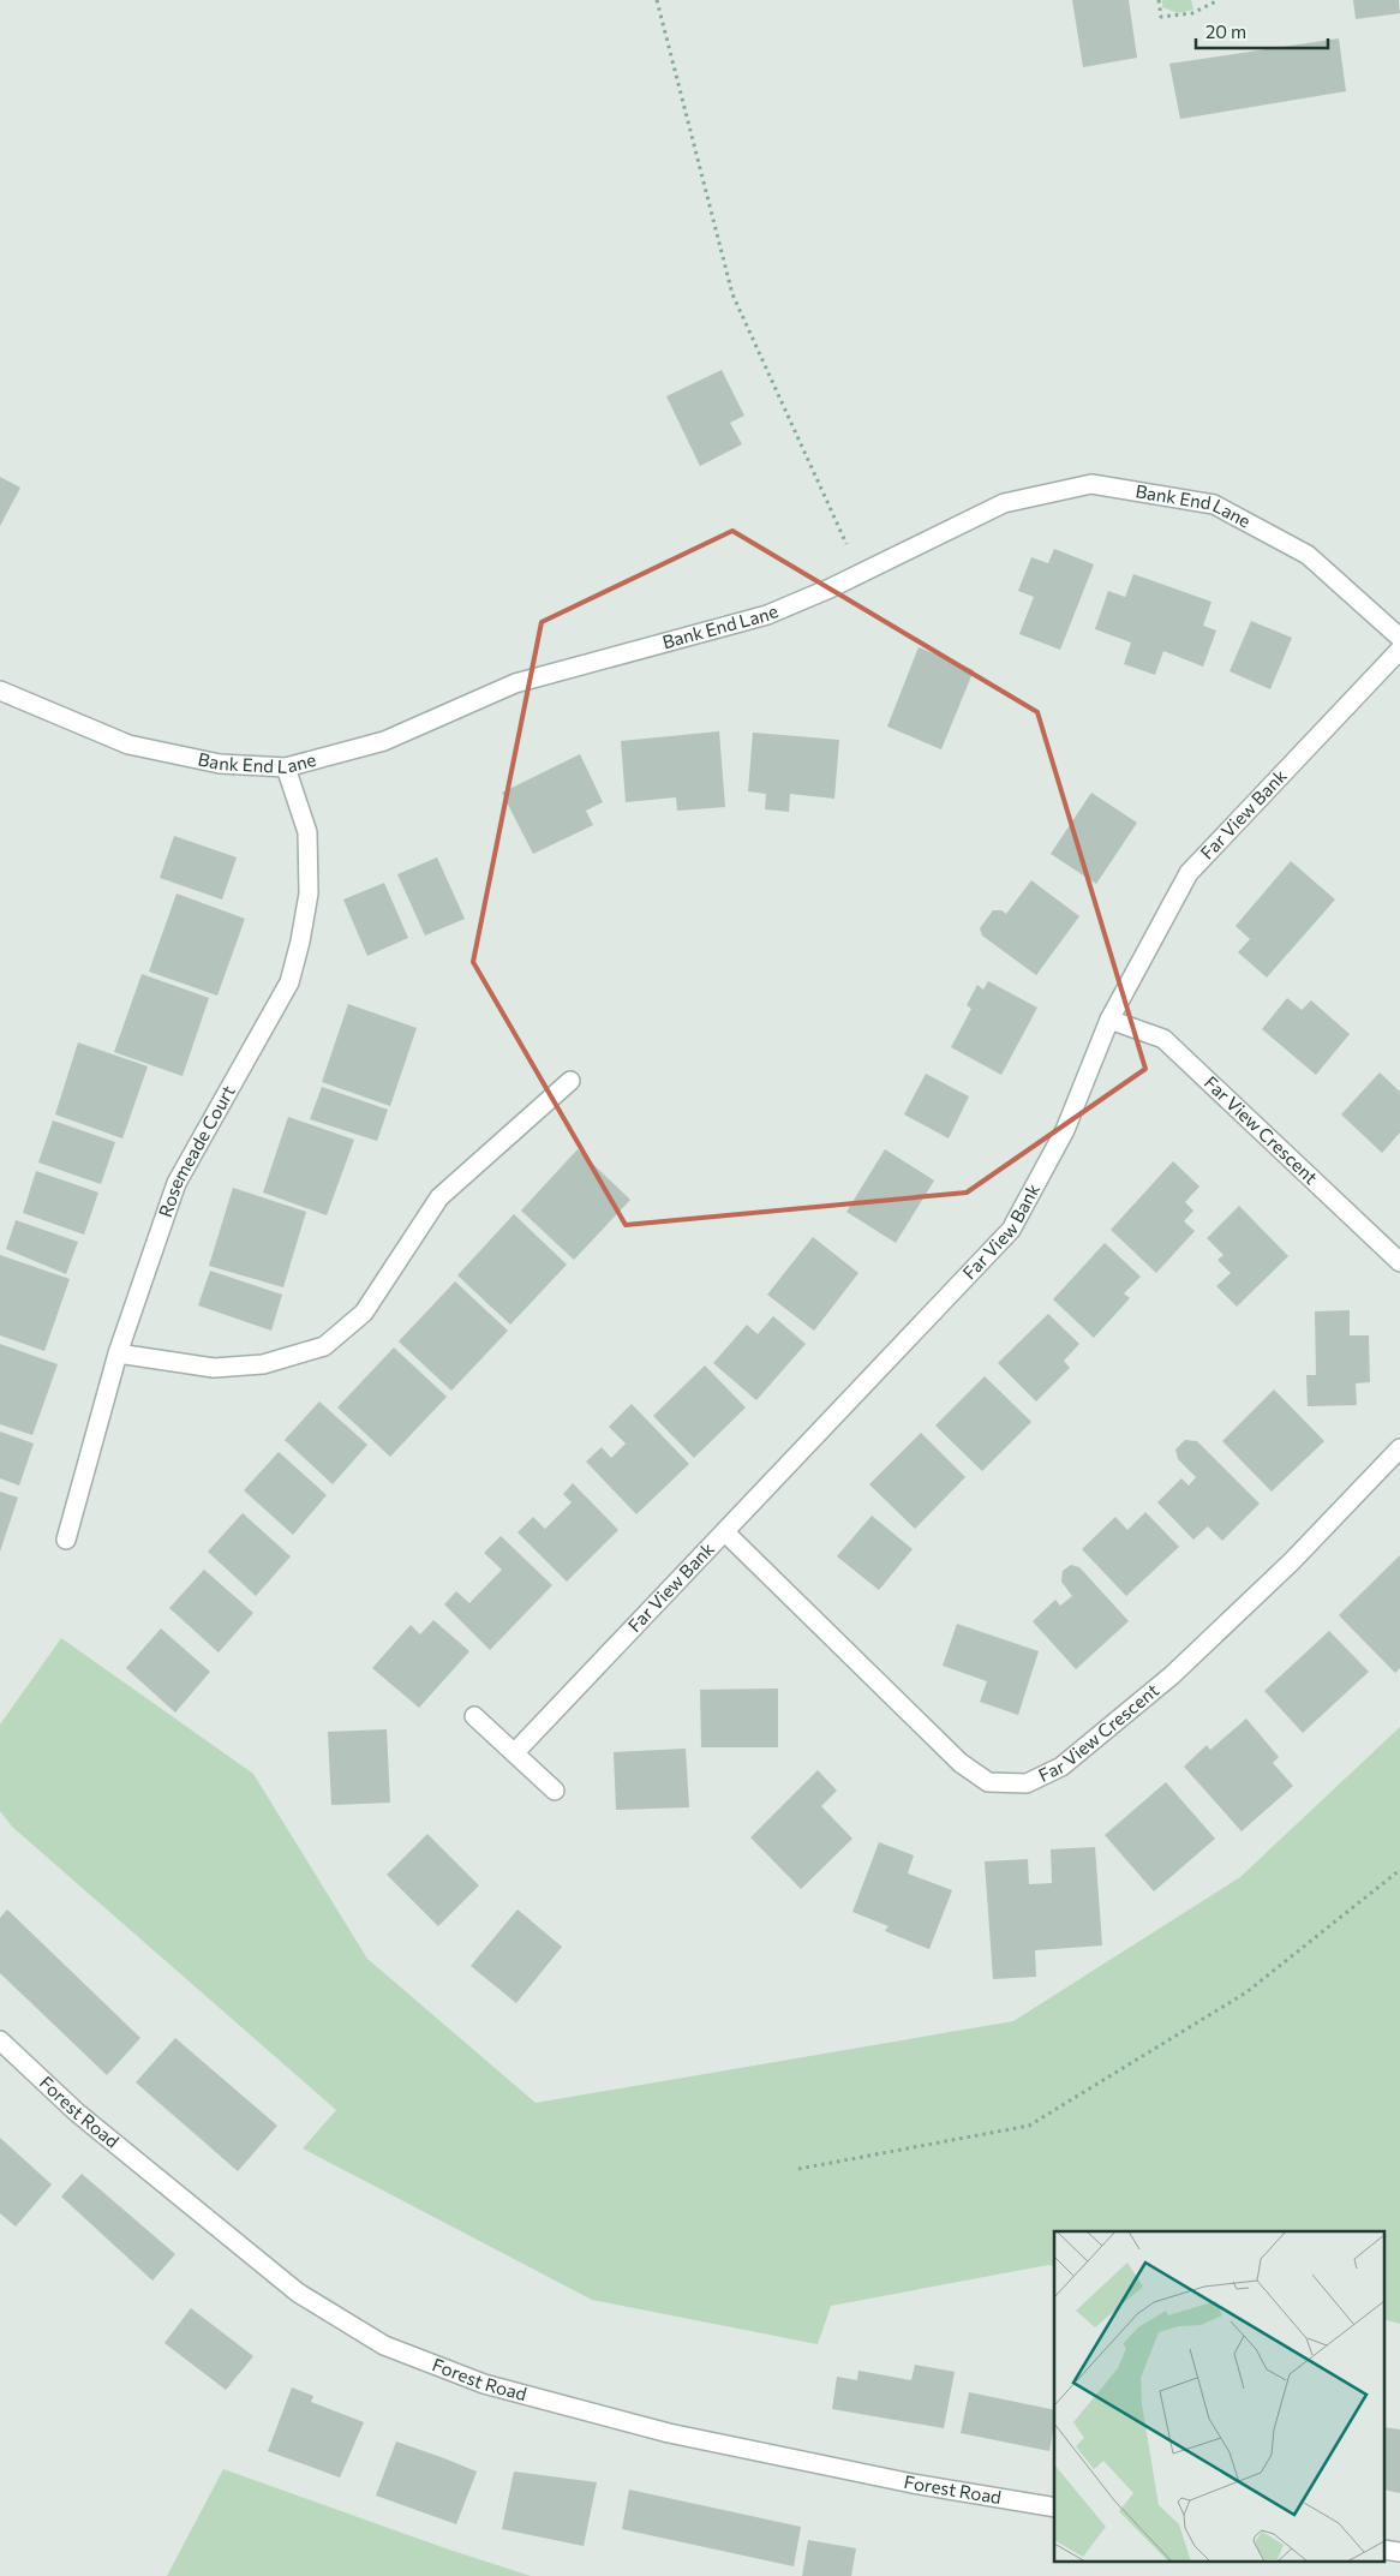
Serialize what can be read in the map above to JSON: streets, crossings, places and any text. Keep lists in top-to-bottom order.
{
  "streets": {
    "street": [
      "Bank End Lane",
      "Far View Bank",
      "Far View Crescent",
      "Rosemeade Court",
      "Forest Road"
    ]
  },
  "crossings": [
    ["Bank End Lane", "Rosemeade Court"],
    ["Far View Bank", "Far View Crescent"]
  ],
  "scale_bar": "20 m"
}
